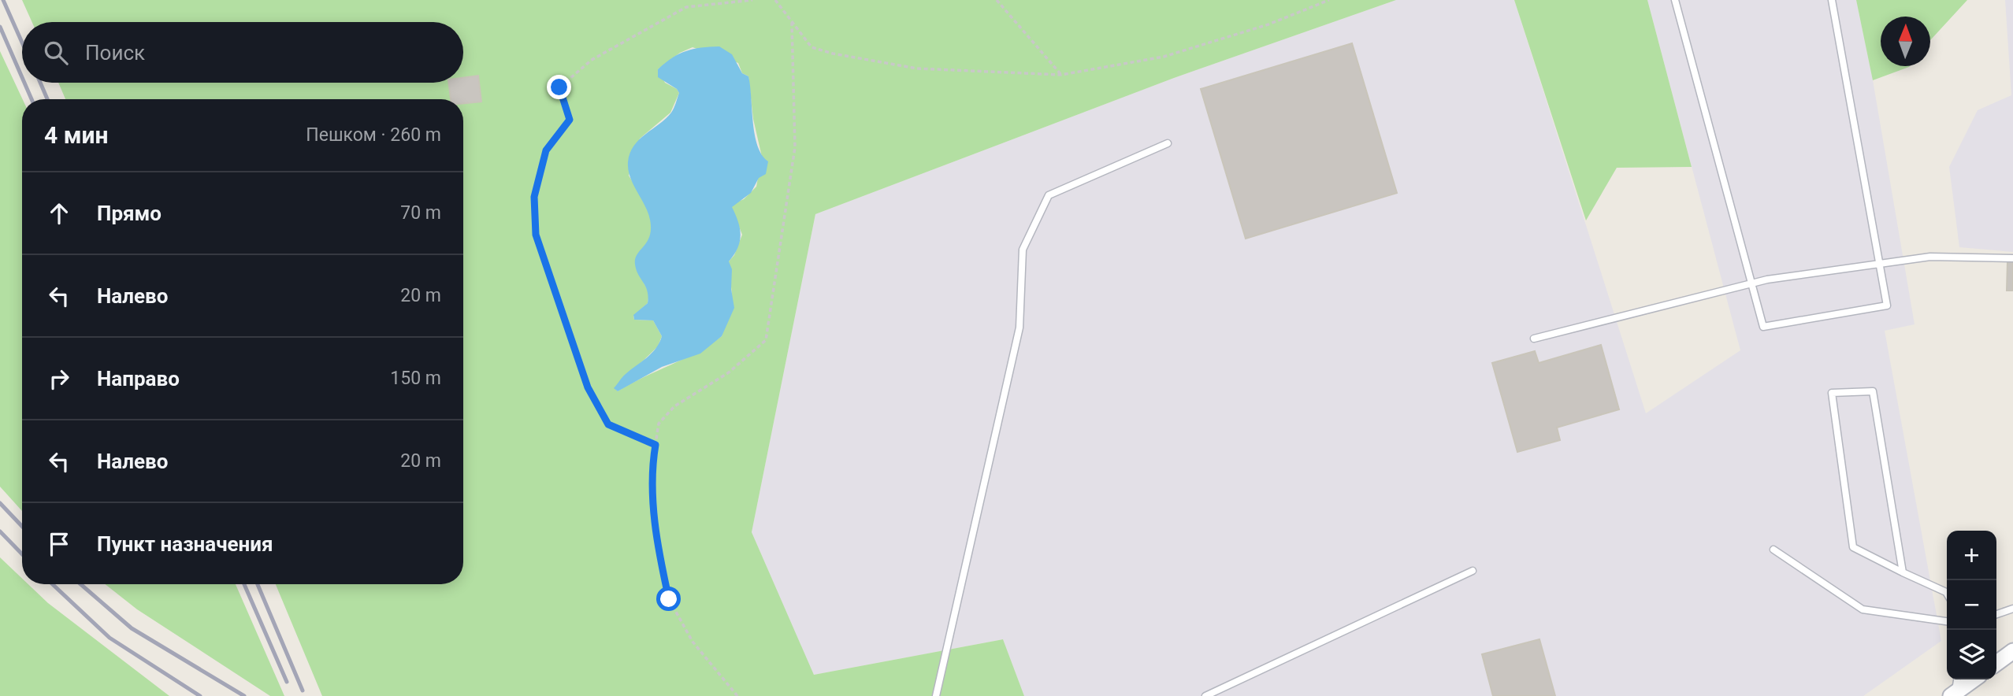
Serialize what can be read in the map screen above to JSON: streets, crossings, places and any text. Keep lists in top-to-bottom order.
{
  "north": "top",
  "page": {
    "search": "Поиск",
    "heading": ["4 мин", "Пешком · 260 m"],
    "list": [
      ["Прямо", "70 m"],
      ["Налево", "20 m"],
      ["Направо", "150 m"],
      ["Налево", "20 m"],
      "Пункт назначения"
    ],
    "map_buttons": ["+", "−"]
  }
}
